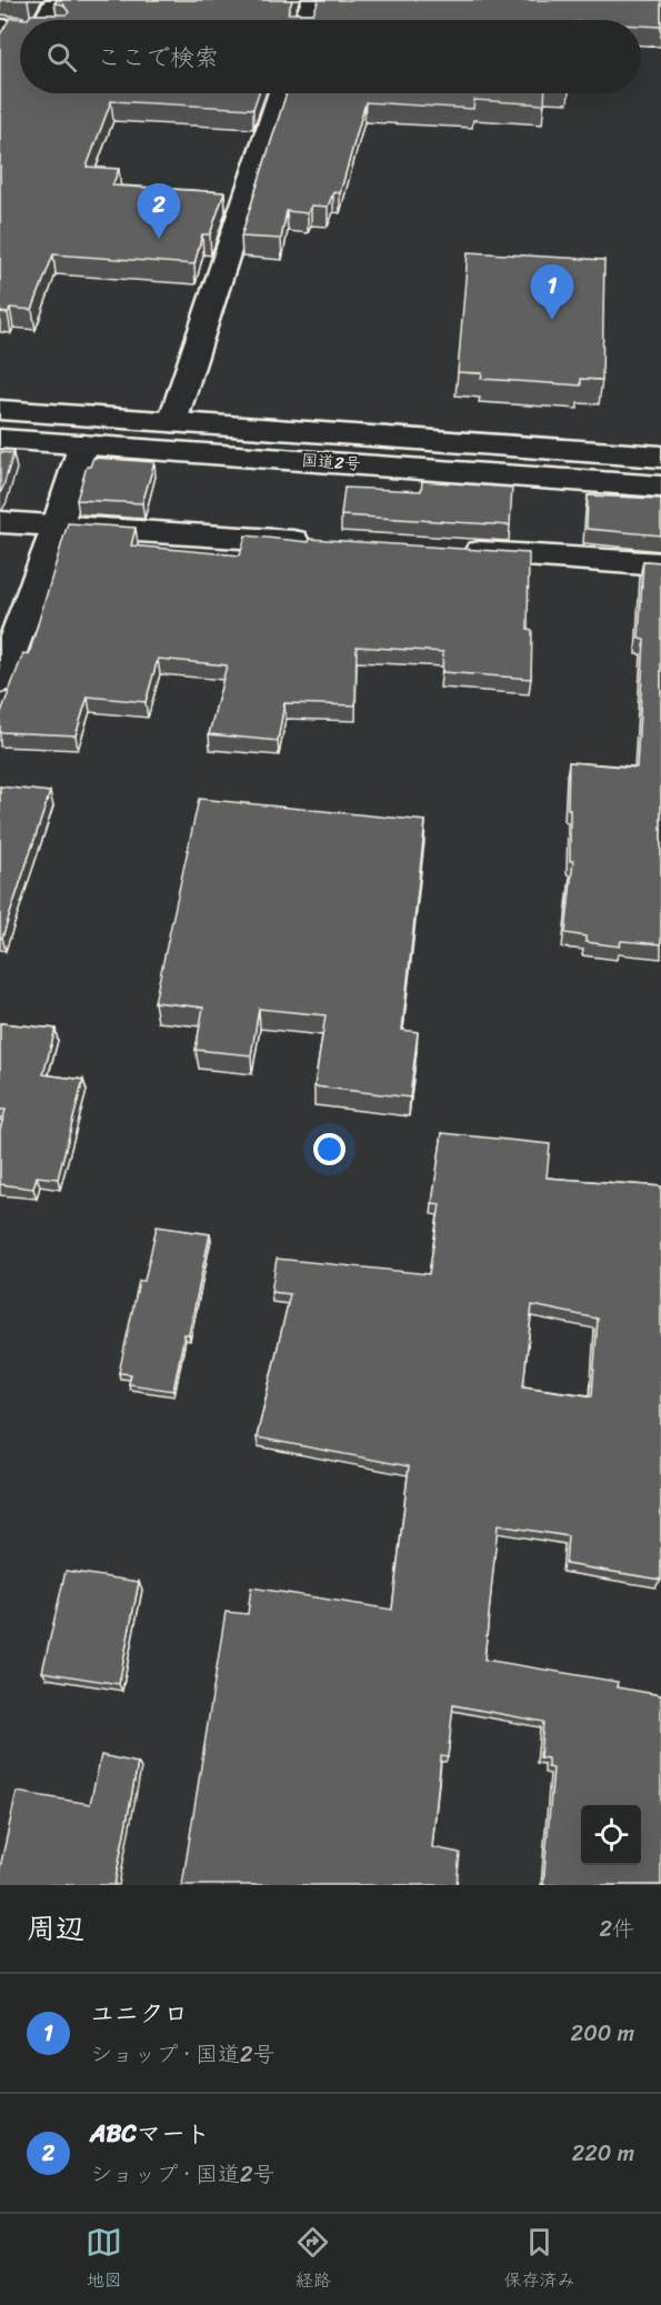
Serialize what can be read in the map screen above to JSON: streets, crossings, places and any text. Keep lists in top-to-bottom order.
{
  "streets": {
    "main road": ["国道2号"]
  },
  "page": {
    "search": "ここで検索",
    "pins": ["2", "1"],
    "heading": ["周辺", "2件"],
    "list": [
      {
        "mark": "1",
        "name": "ユニクロ",
        "note": "ショップ · 国道2号",
        "value": "200 m"
      },
      {
        "mark": "2",
        "name": "ABCマート",
        "note": "ショップ · 国道2号",
        "value": "220 m"
      }
    ],
    "nav": ["地図", "経路", "保存済み"]
  }
}
